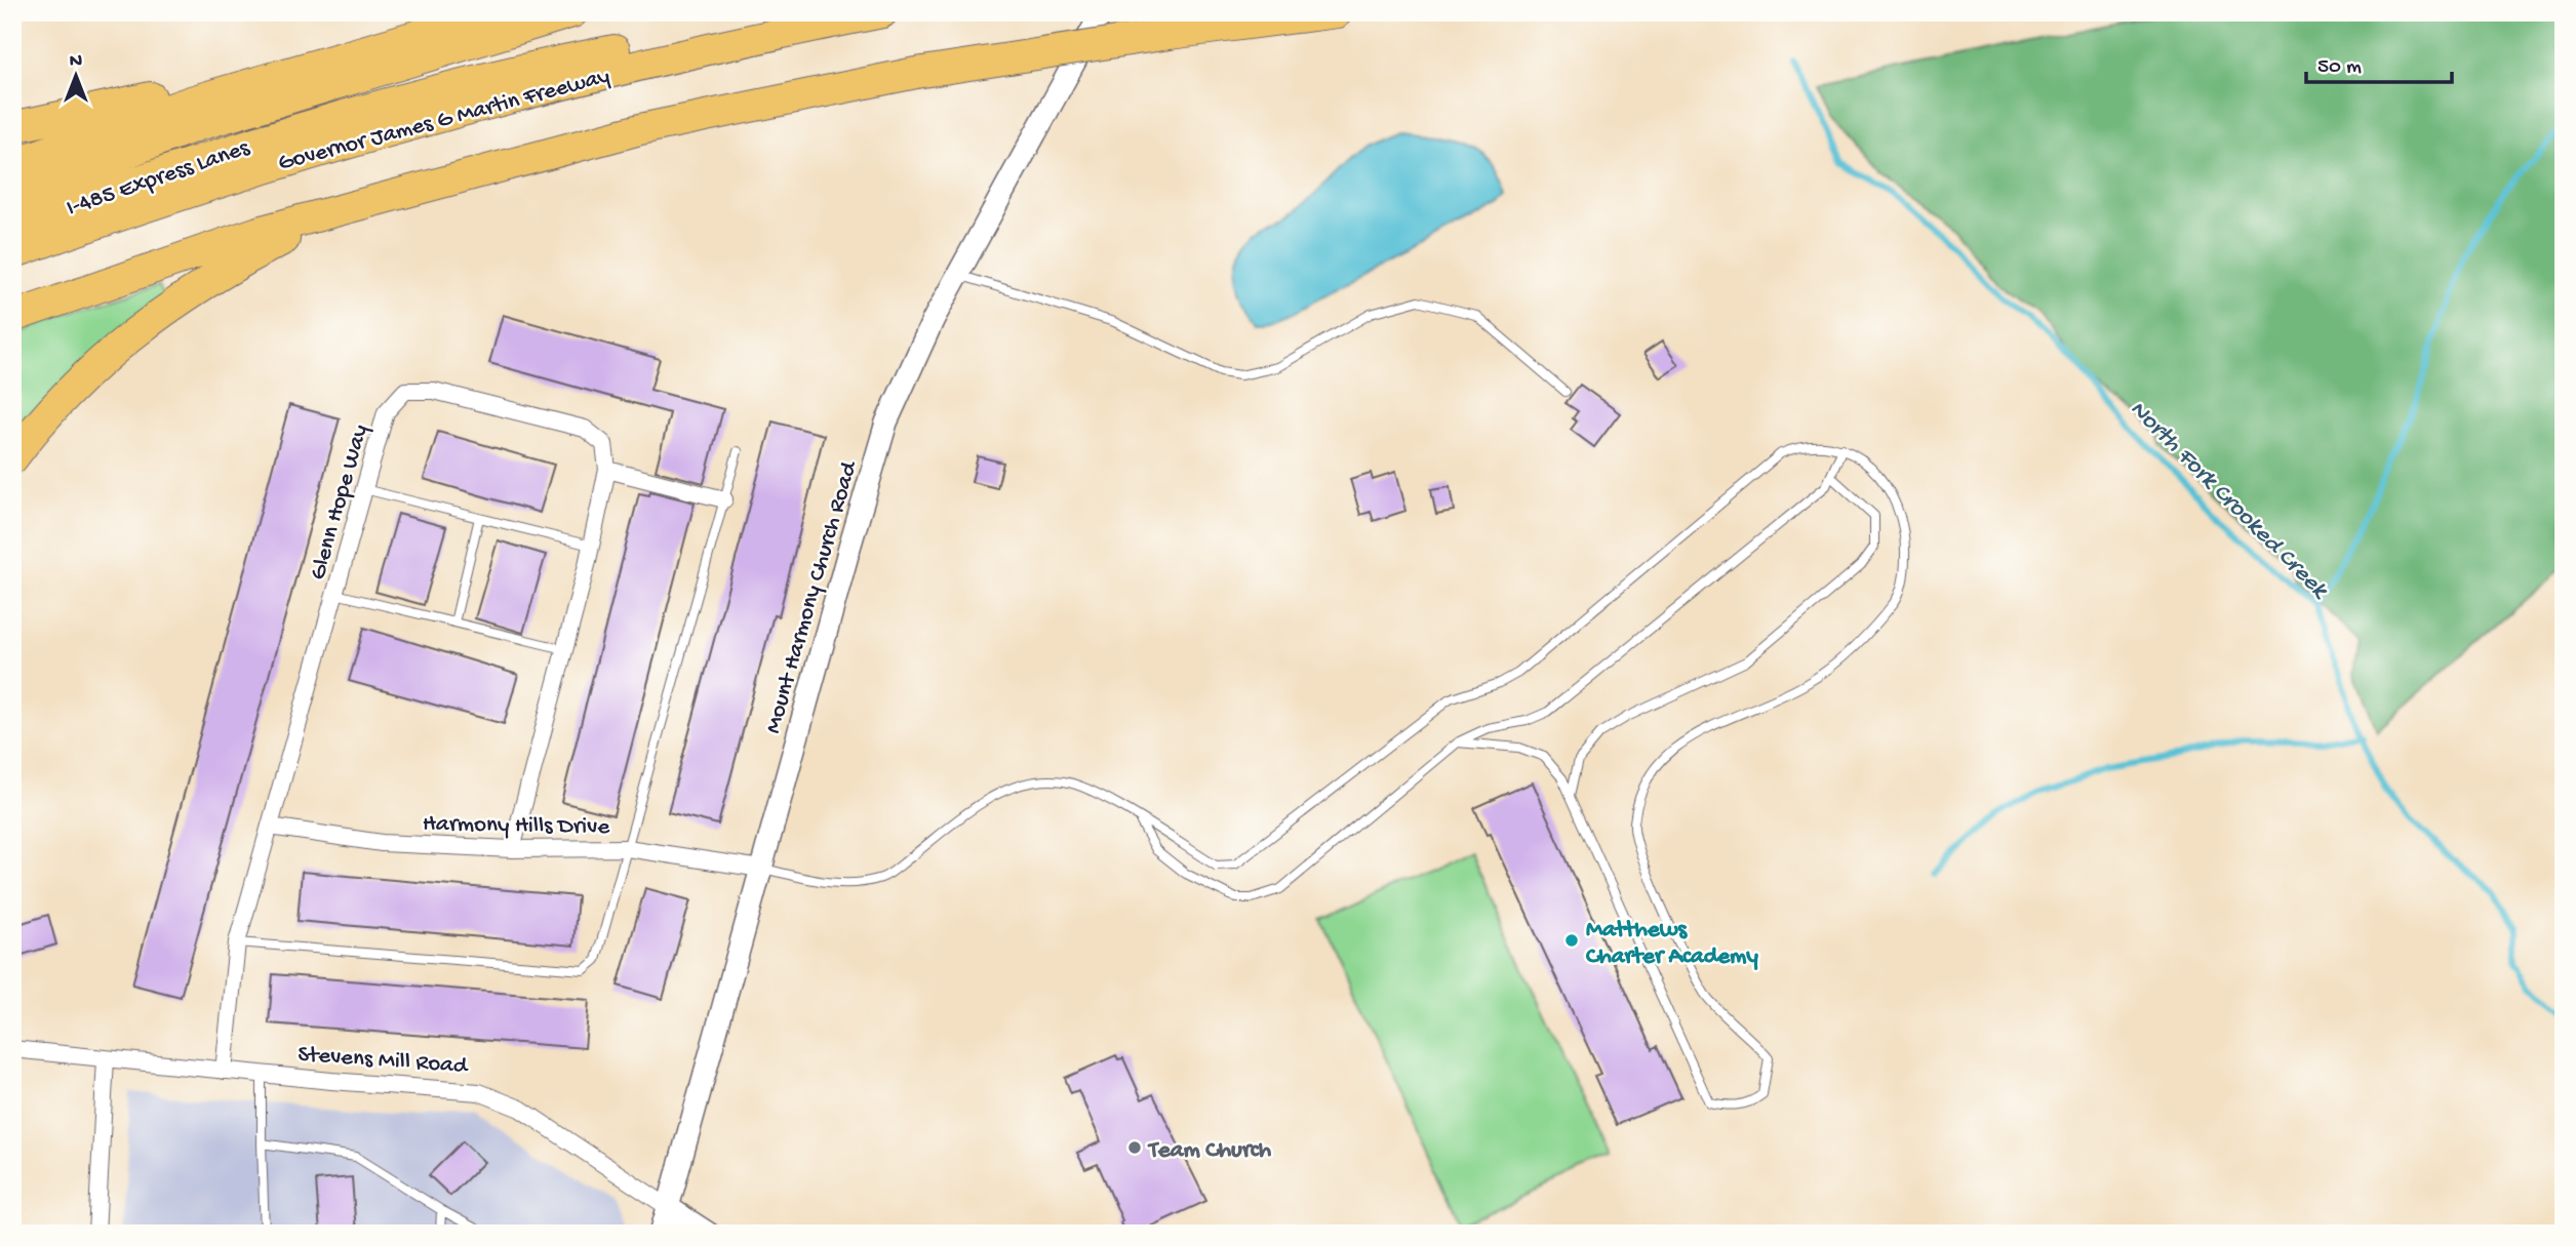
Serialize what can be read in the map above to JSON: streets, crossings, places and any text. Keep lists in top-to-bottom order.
{
  "streets": {
    "highway": ["Governor James G Martin Freeway", "I-485 Express Lanes"],
    "street": [
      "Glenn Hope Way",
      "Mount Harmony Church Road",
      "Harmony Hills Drive",
      "Stevens Mill Road"
    ]
  },
  "crossings": [
    ["Glenn Hope Way", "Harmony Hills Drive"],
    ["Glenn Hope Way", "Stevens Mill Road"],
    ["Mount Harmony Church Road", "Harmony Hills Drive"],
    ["Mount Harmony Church Road", "Stevens Mill Road"]
  ],
  "water": ["North Fork Crooked Creek"],
  "places": ["Matthews Charter Academy", "Team Church"],
  "scale_bar": "50 m",
  "north": "top"
}
